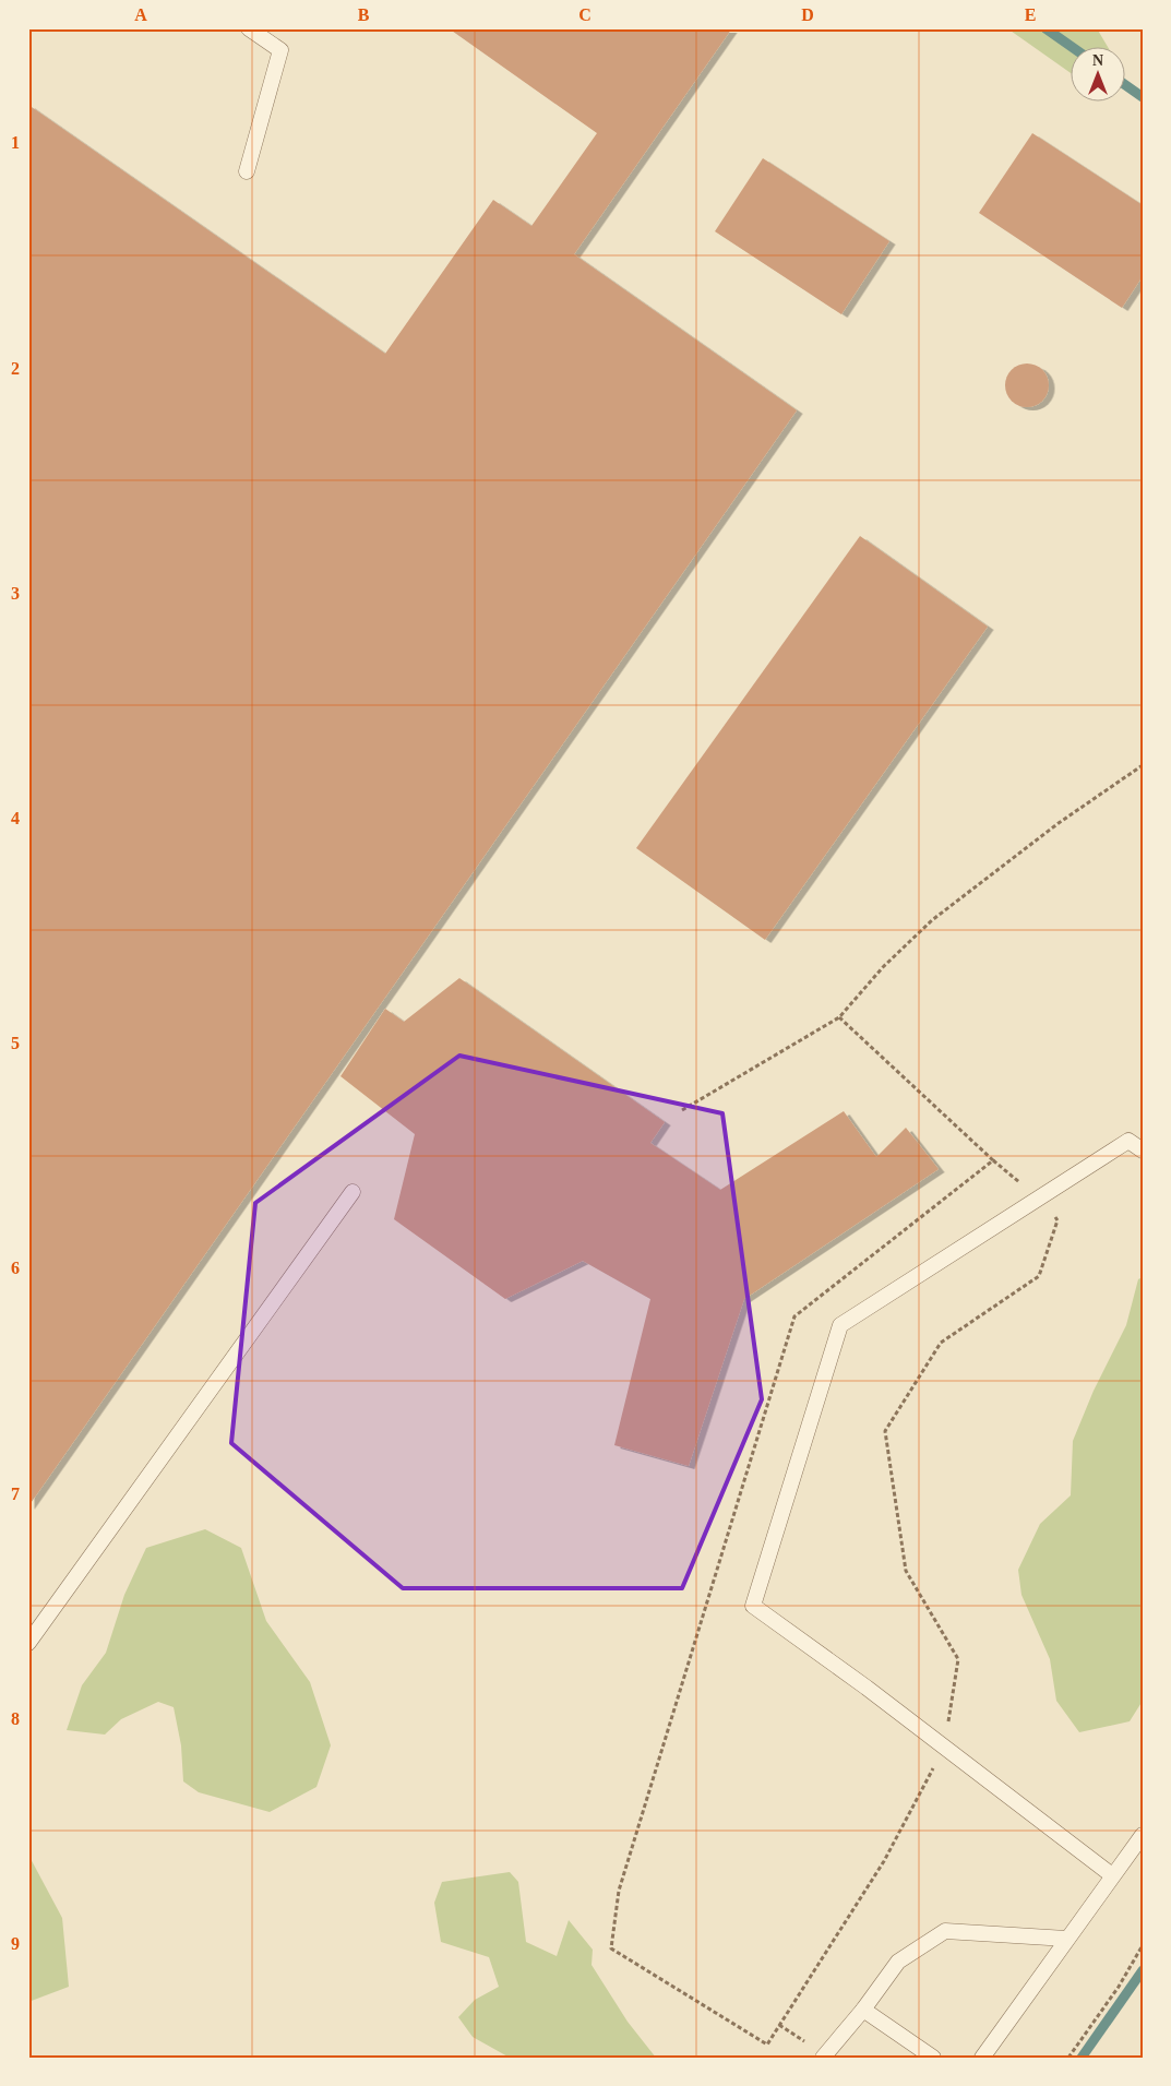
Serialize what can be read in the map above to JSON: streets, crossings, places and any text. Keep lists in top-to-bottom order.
{
  "north": "top",
  "grid": {
    "columns": [
      "A",
      "B",
      "C",
      "D",
      "E"
    ],
    "rows": [
      "1",
      "2",
      "3",
      "4",
      "5",
      "6",
      "7",
      "8",
      "9"
    ]
  }
}
